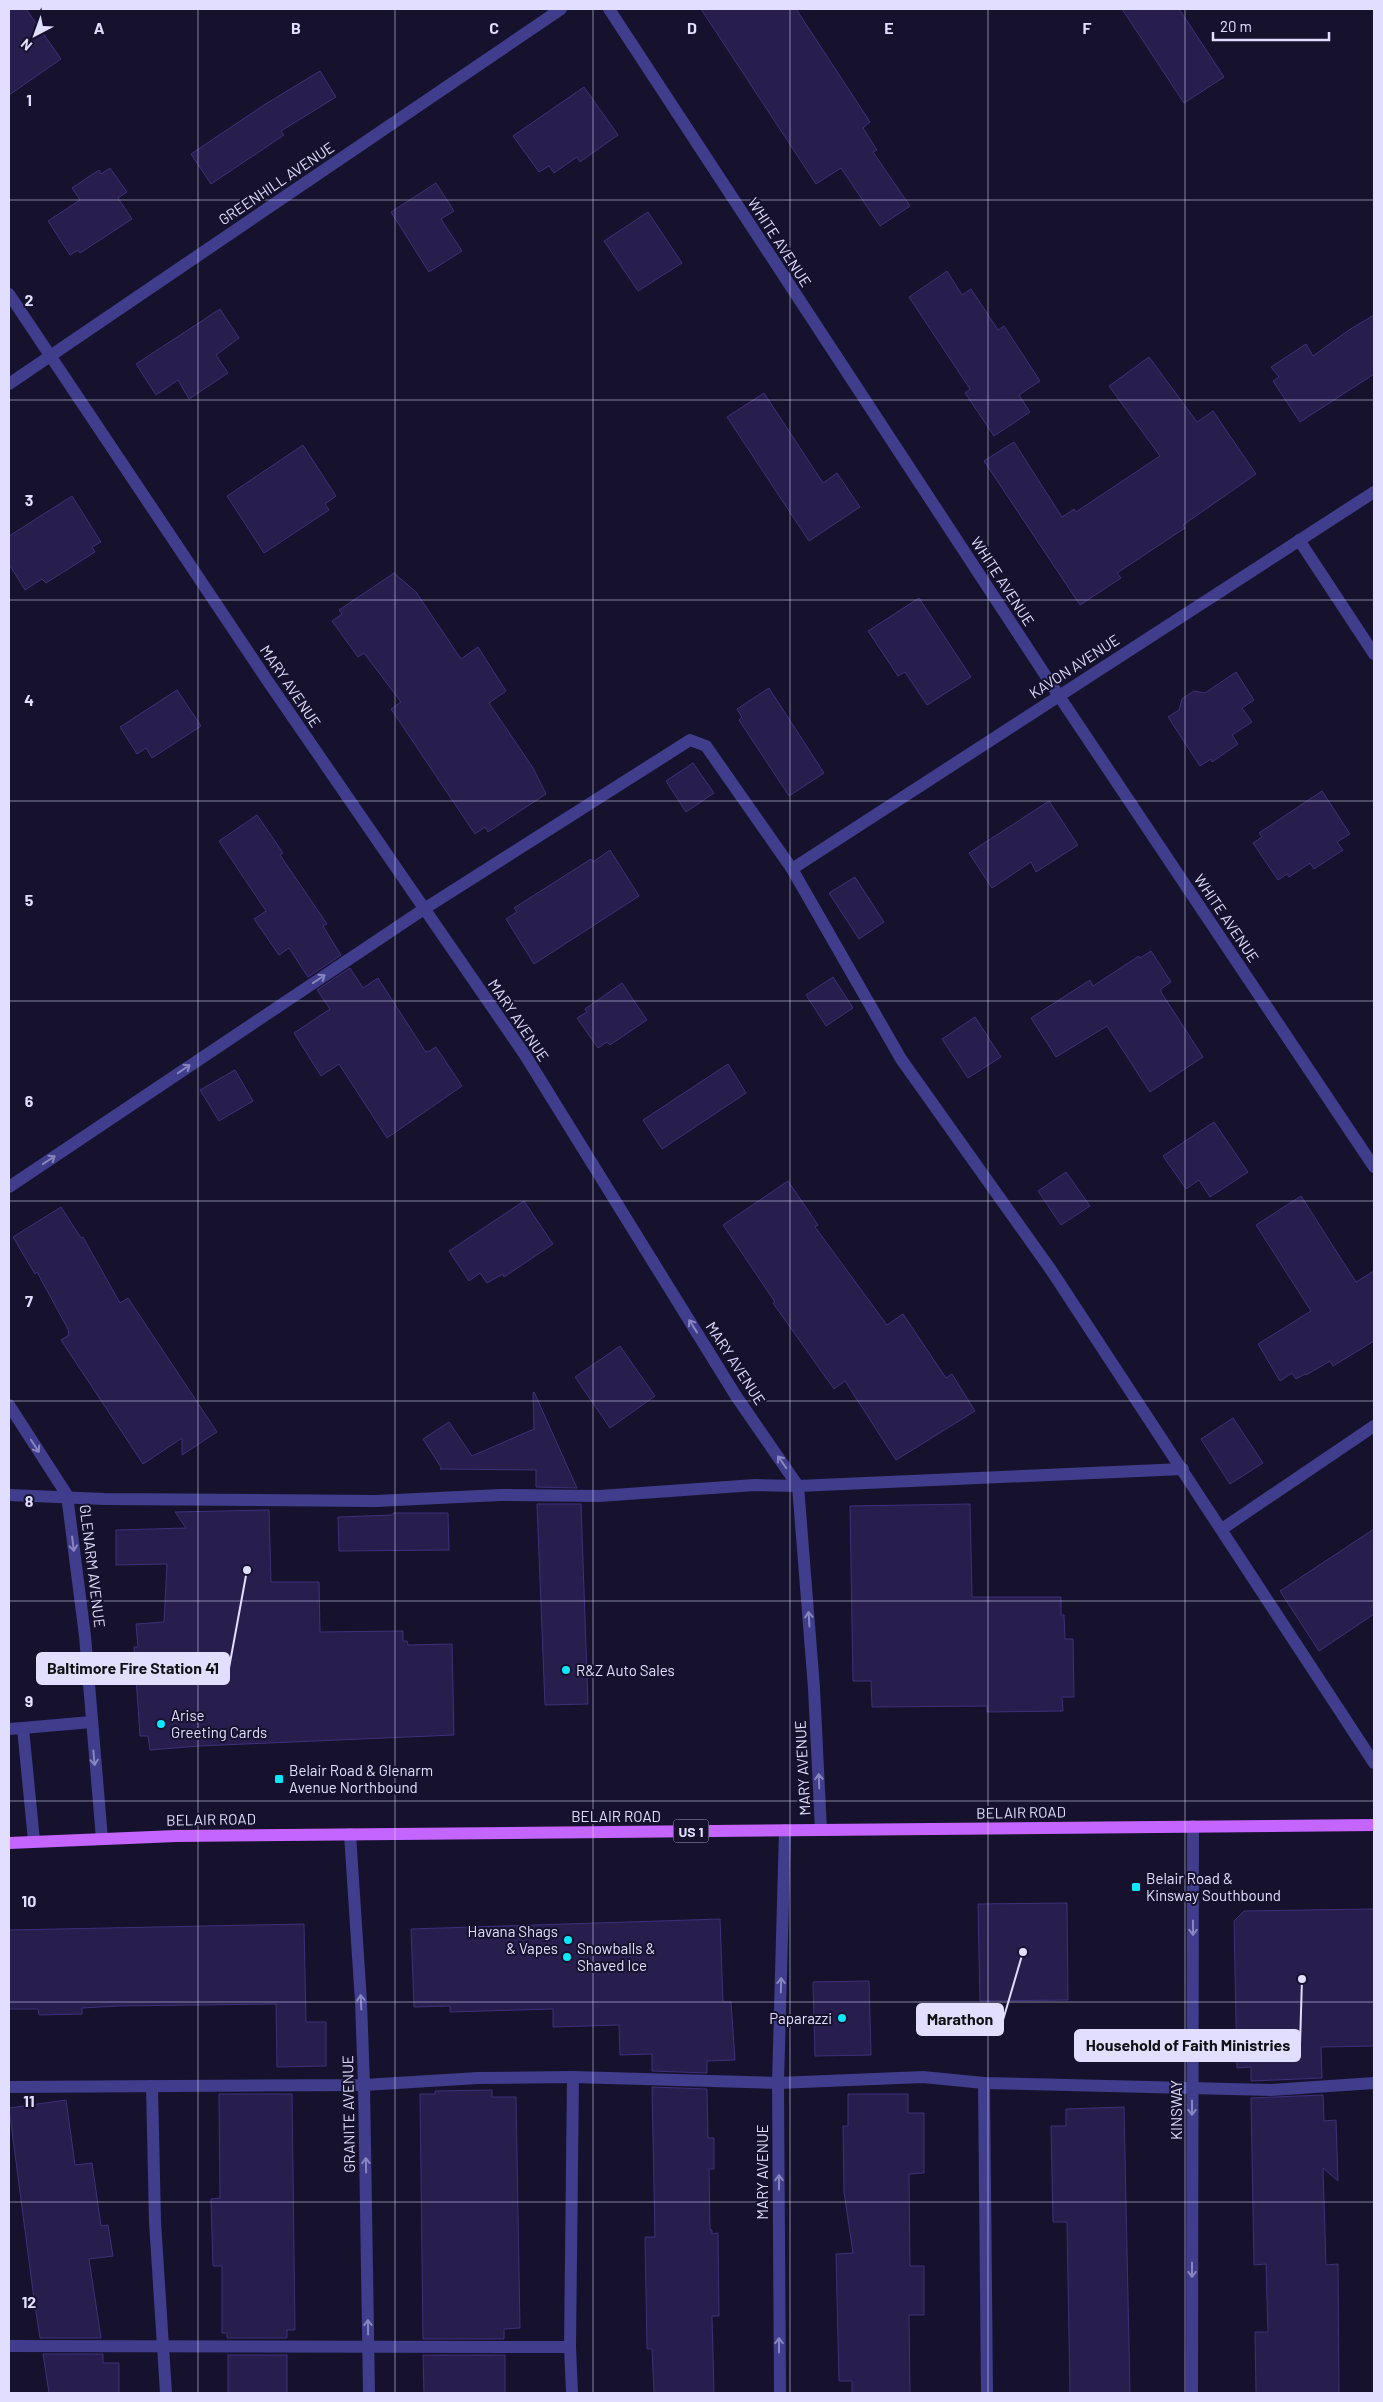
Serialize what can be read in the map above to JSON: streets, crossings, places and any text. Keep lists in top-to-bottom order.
{
  "streets": {
    "main road": ["BELAIR ROAD", "US 1"],
    "street": [
      "GREENHILL AVENUE",
      "WHITE AVENUE",
      "KAVON AVENUE",
      "MARY AVENUE",
      "GLENARM AVENUE",
      "KINSWAY",
      "GRANITE AVENUE"
    ]
  },
  "crossings": [
    ["GREENHILL AVENUE", "MARY AVENUE"],
    ["WHITE AVENUE", "KAVON AVENUE"],
    ["MARY AVENUE", "BELAIR ROAD"],
    ["GLENARM AVENUE", "BELAIR ROAD"],
    ["BELAIR ROAD", "KINSWAY"],
    ["BELAIR ROAD", "GRANITE AVENUE"]
  ],
  "one_way": [
    "MARY AVENUE",
    "GLENARM AVENUE",
    "KINSWAY",
    "GRANITE AVENUE"
  ],
  "places": {
    "other": [
      "Baltimore Fire Station 41",
      "R&Z Auto Sales",
      "Arise Greeting Cards",
      "Havana Shags & Vapes",
      "Marathon",
      "Snowballs & Shaved Ice",
      "Household of Faith Ministries",
      "Paparazzi"
    ],
    "transit": ["Belair Road & Glenarm Avenue Northbound", "Belair Road & Kinsway Southbound"]
  },
  "scale_bar": "20 m",
  "north": "bottom left",
  "grid": {
    "columns": [
      "A",
      "B",
      "C",
      "D",
      "E",
      "F"
    ],
    "rows": [
      "1",
      "2",
      "3",
      "4",
      "5",
      "6",
      "7",
      "8",
      "9",
      "10",
      "11",
      "12"
    ]
  }
}
